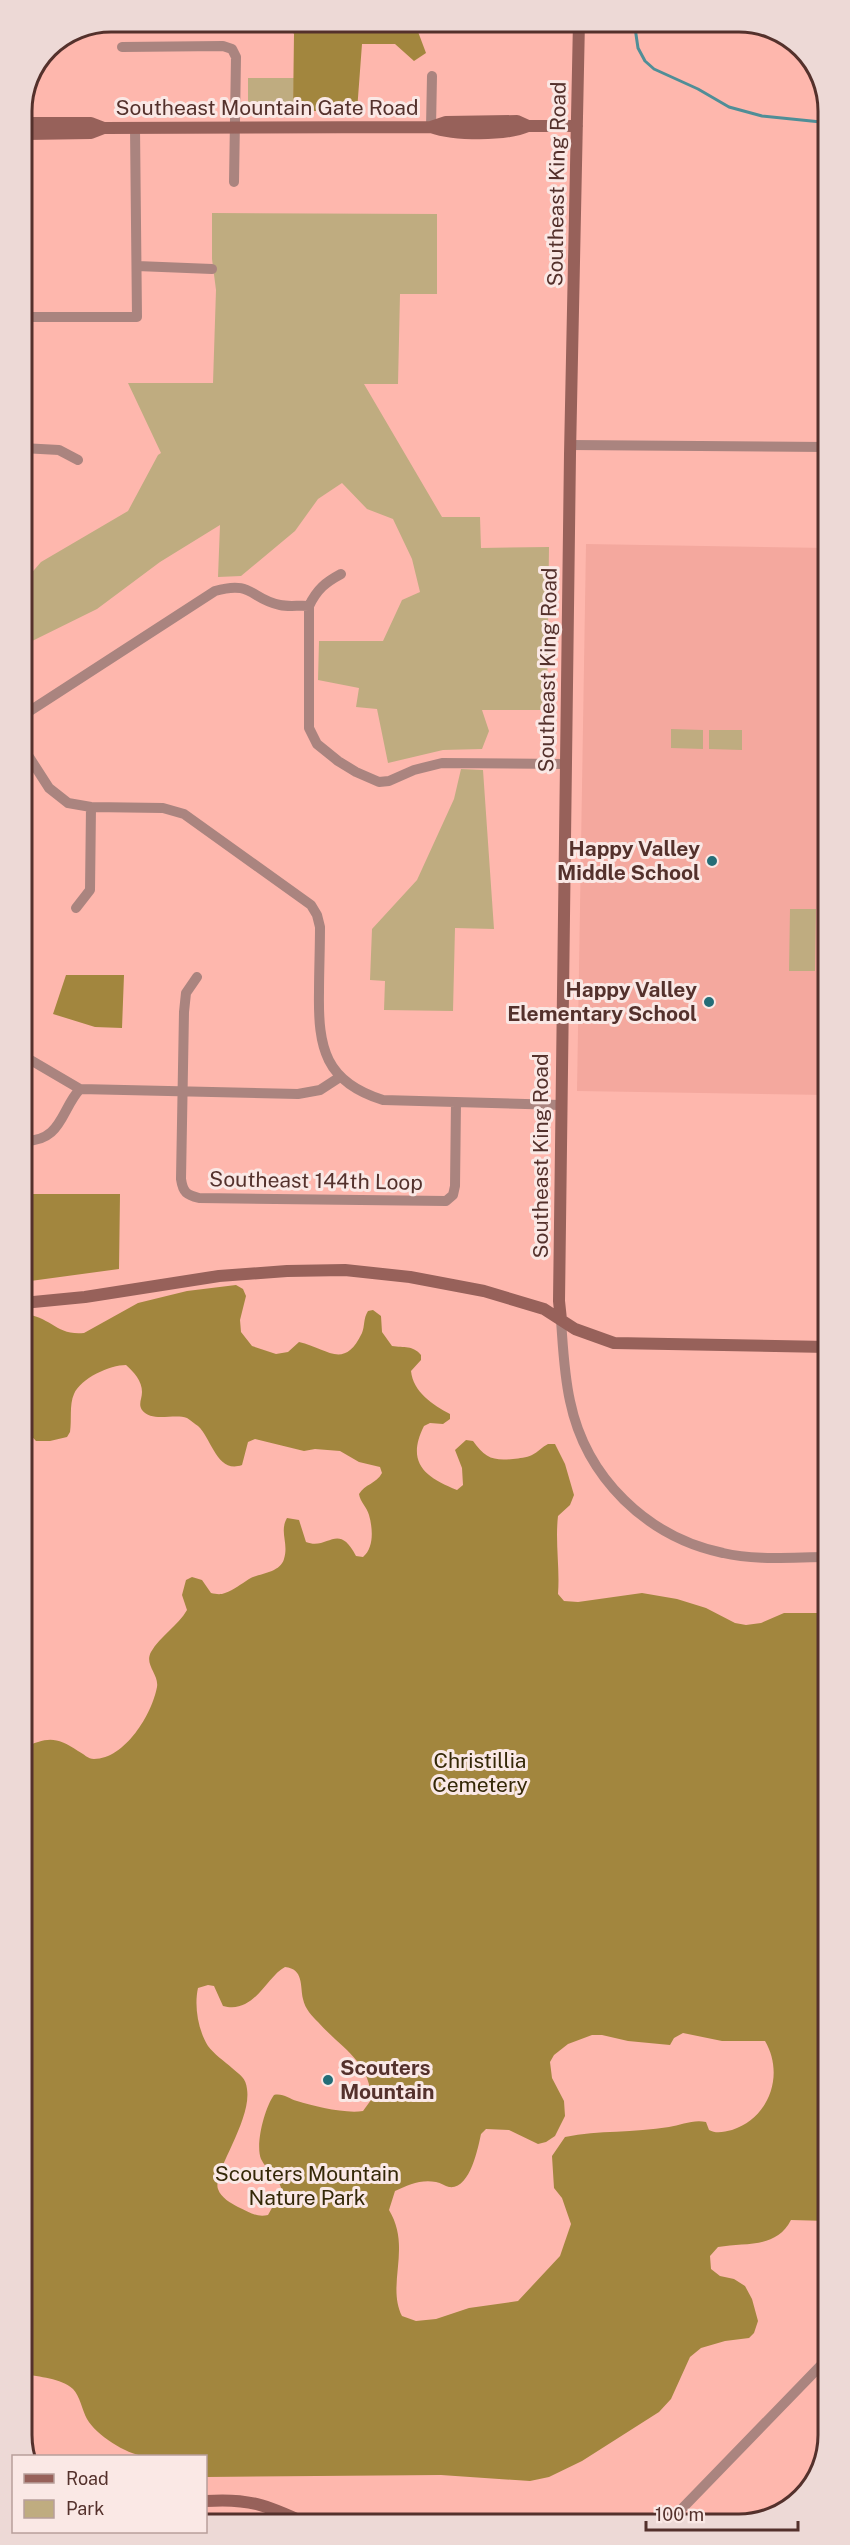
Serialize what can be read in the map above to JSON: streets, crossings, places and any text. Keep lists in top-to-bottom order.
{
  "streets": {
    "main road": ["Southeast Mountain Gate Road", "Southeast King Road"],
    "street": ["Southeast 144th Loop"]
  },
  "crossings": [
    ["Southeast Mountain Gate Road", "Southeast King Road"]
  ],
  "parks": ["Christillia Cemetery", "Scouters Mountain Nature Park"],
  "places": ["Happy Valley Middle School", "Happy Valley Elementary School", "Scouters Mountain"],
  "legend": ["Road", "Park"],
  "scale_bar": "100 m"
}
